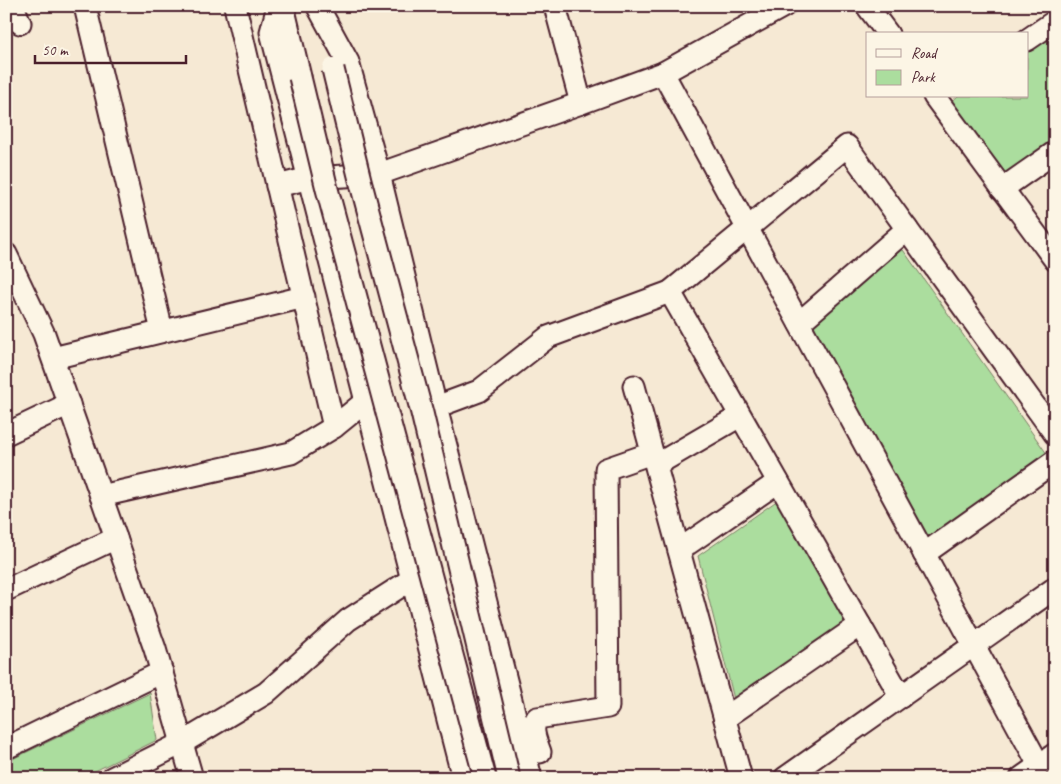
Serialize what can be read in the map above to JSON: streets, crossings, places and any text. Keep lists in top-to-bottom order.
{
  "legend": ["Road", "Park"],
  "scale_bar": "50 m"
}
